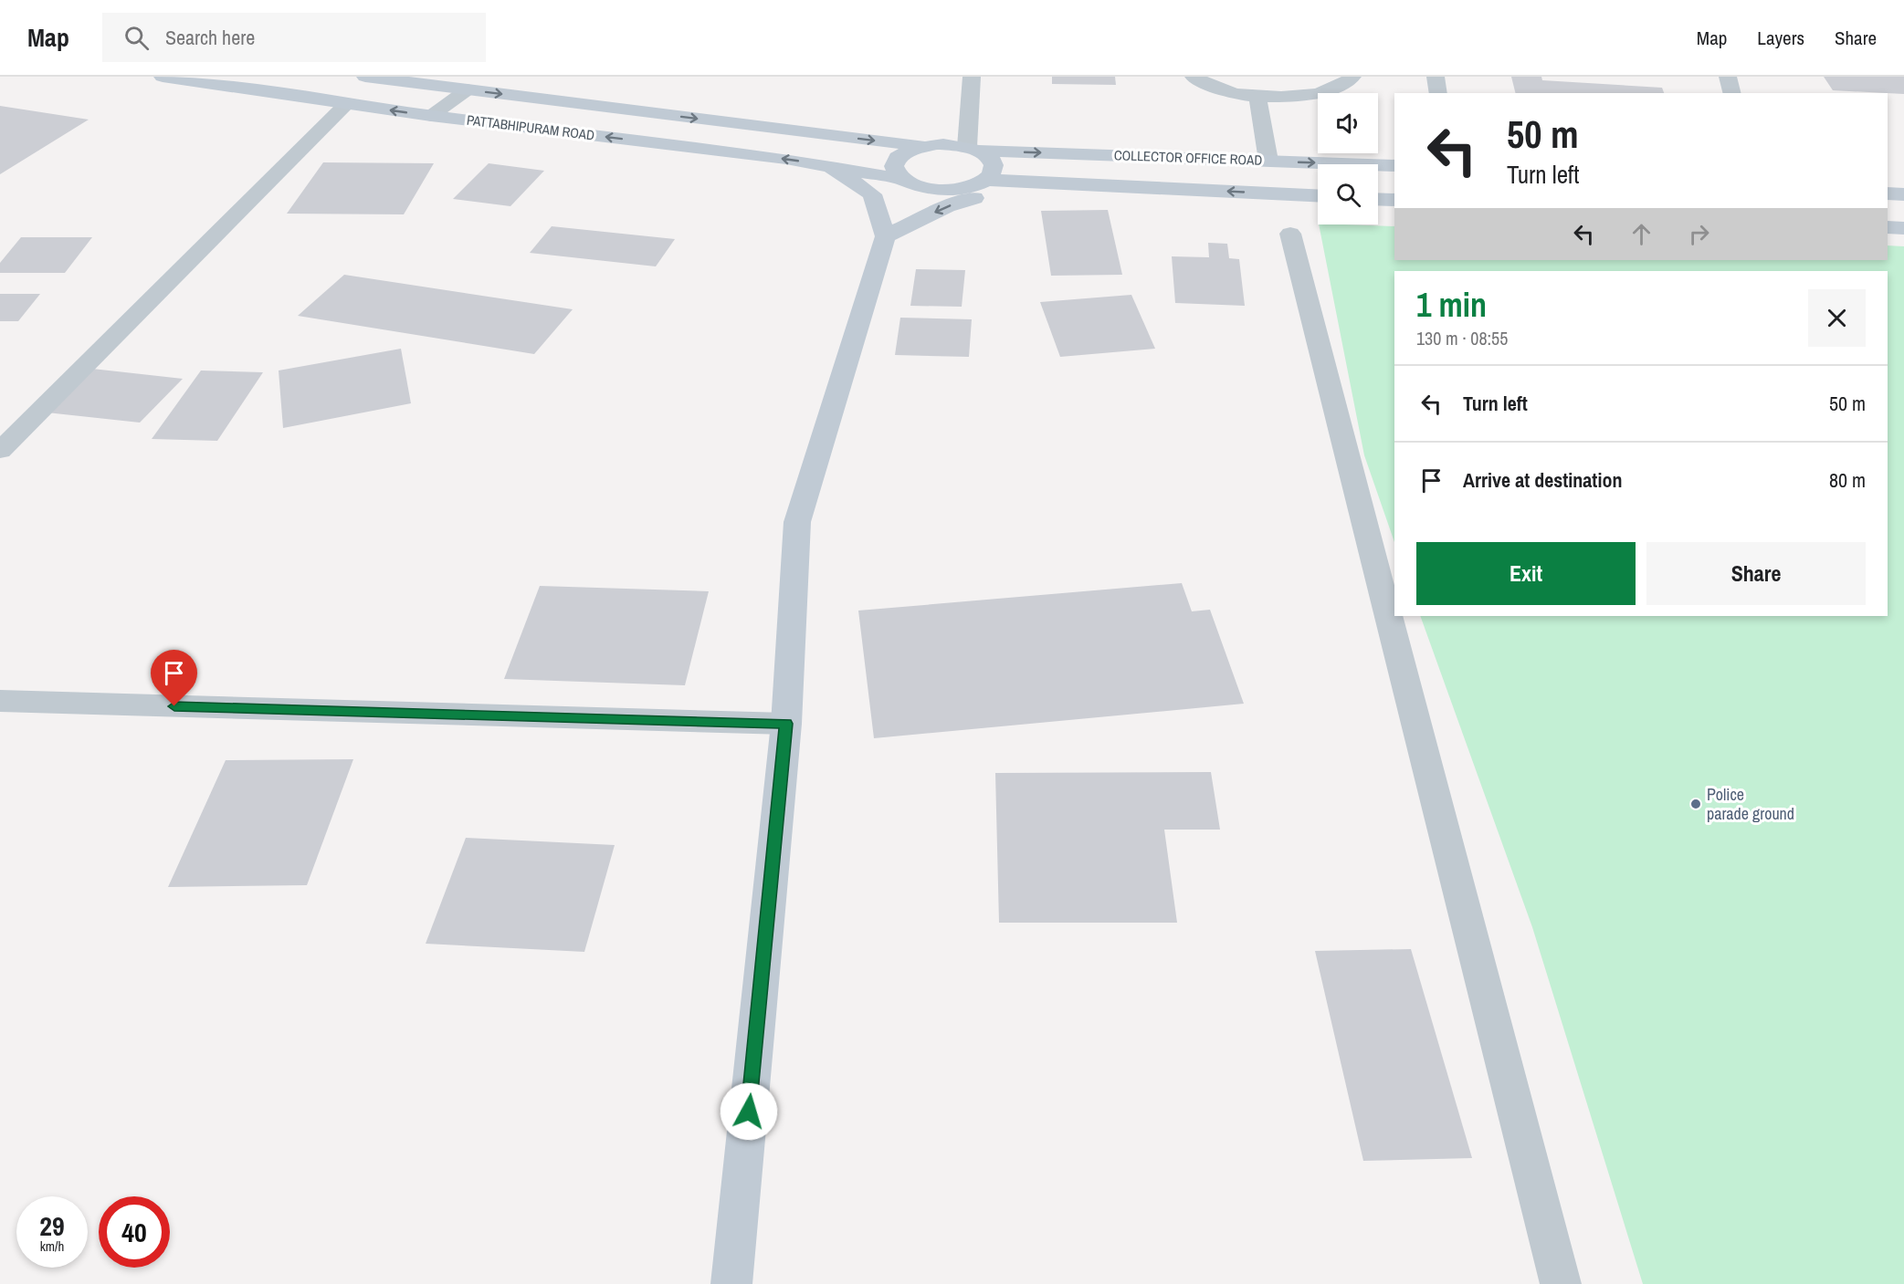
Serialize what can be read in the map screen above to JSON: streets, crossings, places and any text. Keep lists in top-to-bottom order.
{
  "streets": {
    "street": ["PATTABHIPURAM ROAD", "COLLECTOR OFFICE ROAD"]
  },
  "crossings": [
    ["PATTABHIPURAM ROAD", "COLLECTOR OFFICE ROAD"]
  ],
  "places": ["Police parade ground"],
  "page": {
    "header": "Map",
    "search": "Search here",
    "nav": ["Map", "Layers", "Share"],
    "turn": ["50 m", "Turn left"],
    "heading": ["1 min", "130 m · 08:55"],
    "list": [
      {
        "name": "Turn left",
        "value": "50 m"
      },
      {
        "name": "Arrive at destination",
        "value": "80 m"
      }
    ],
    "buttons": ["Exit", "Share"],
    "speed": "29 km/h",
    "limit": "40"
  }
}
